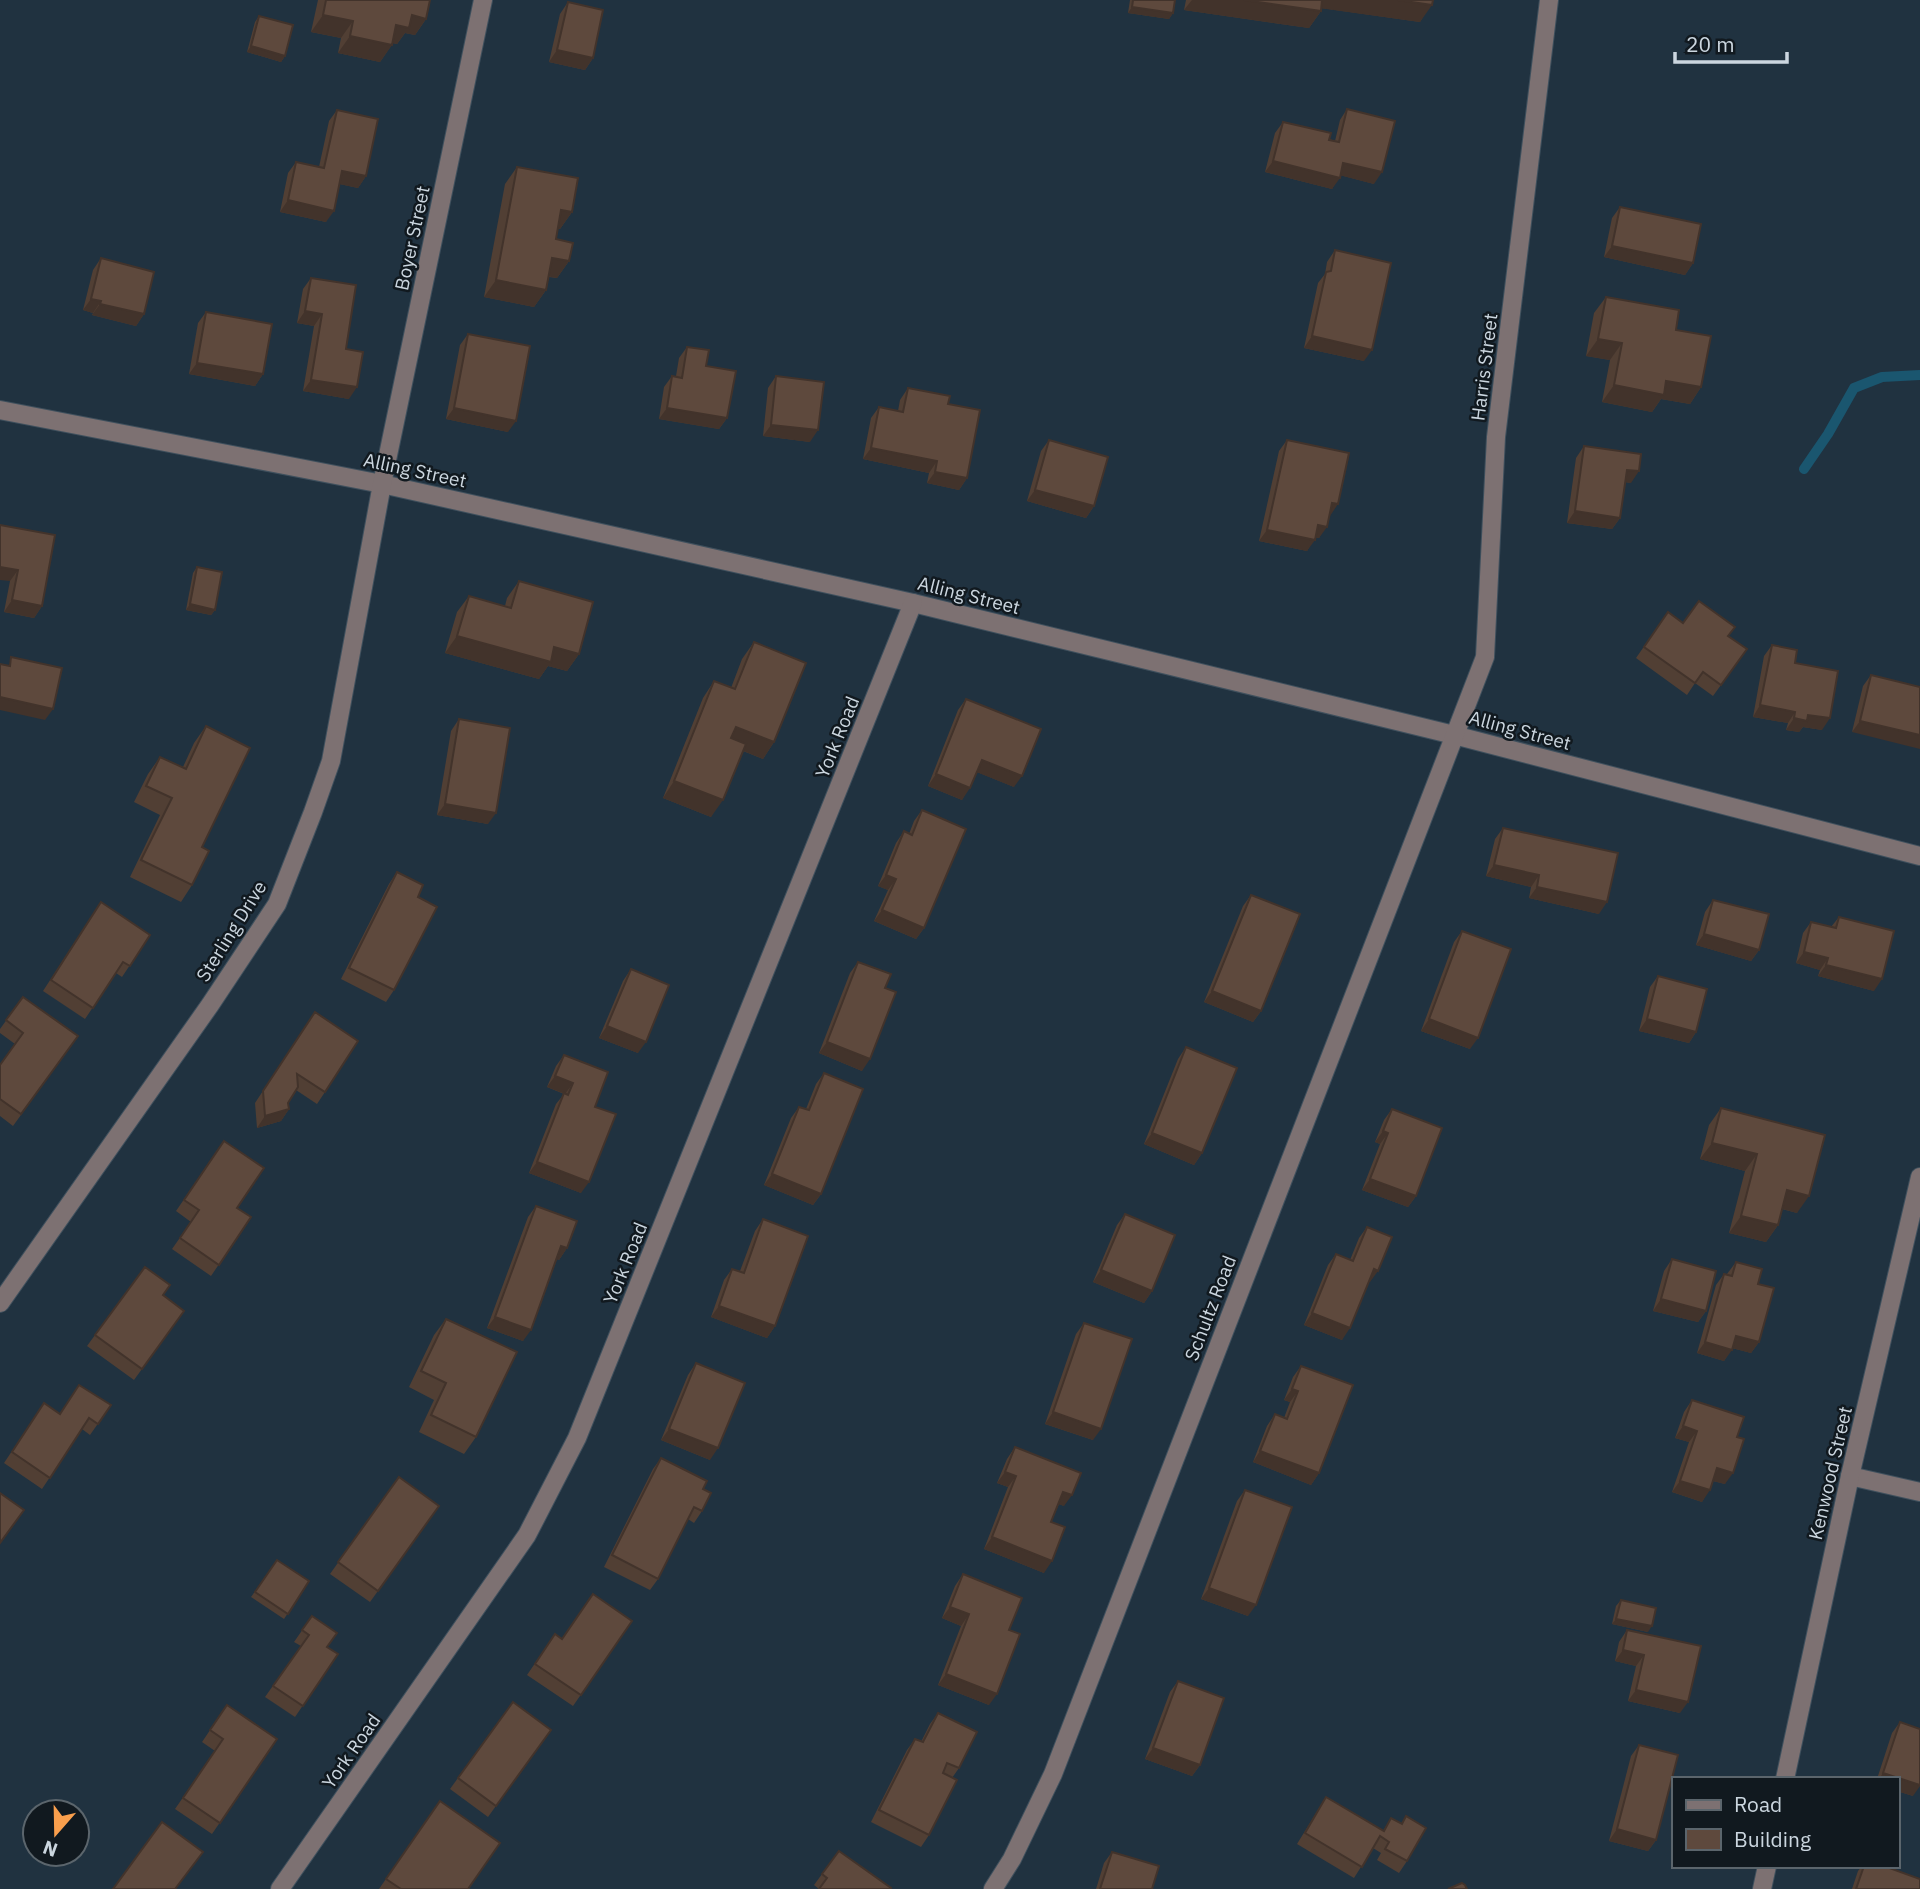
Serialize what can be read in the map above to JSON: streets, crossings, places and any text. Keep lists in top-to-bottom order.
{
  "streets": {
    "street": [
      "Boyer Street",
      "Harris Street",
      "Alling Street",
      "York Road",
      "Sterling Drive",
      "Schultz Road",
      "Kenwood Street"
    ]
  },
  "crossings": [
    ["Boyer Street", "Alling Street"],
    ["Boyer Street", "Sterling Drive"],
    ["Harris Street", "Alling Street"],
    ["Harris Street", "Schultz Road"],
    ["Alling Street", "York Road"],
    ["Alling Street", "Sterling Drive"],
    ["Alling Street", "Schultz Road"]
  ],
  "legend": ["Road", "Building"],
  "scale_bar": "20 m",
  "north": "bottom"
}
